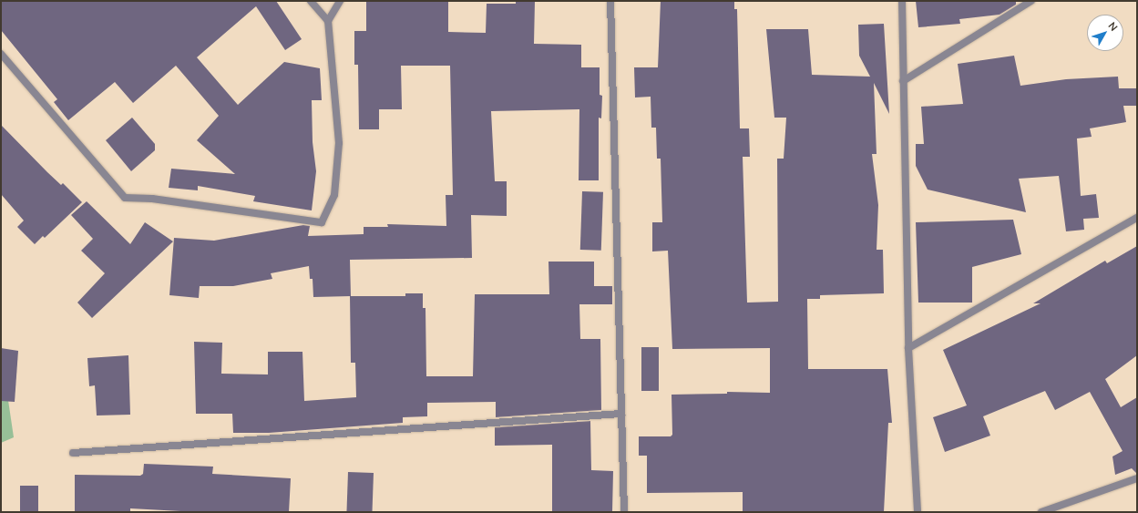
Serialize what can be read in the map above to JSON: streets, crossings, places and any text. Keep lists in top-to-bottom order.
{
  "north": "top right"
}
